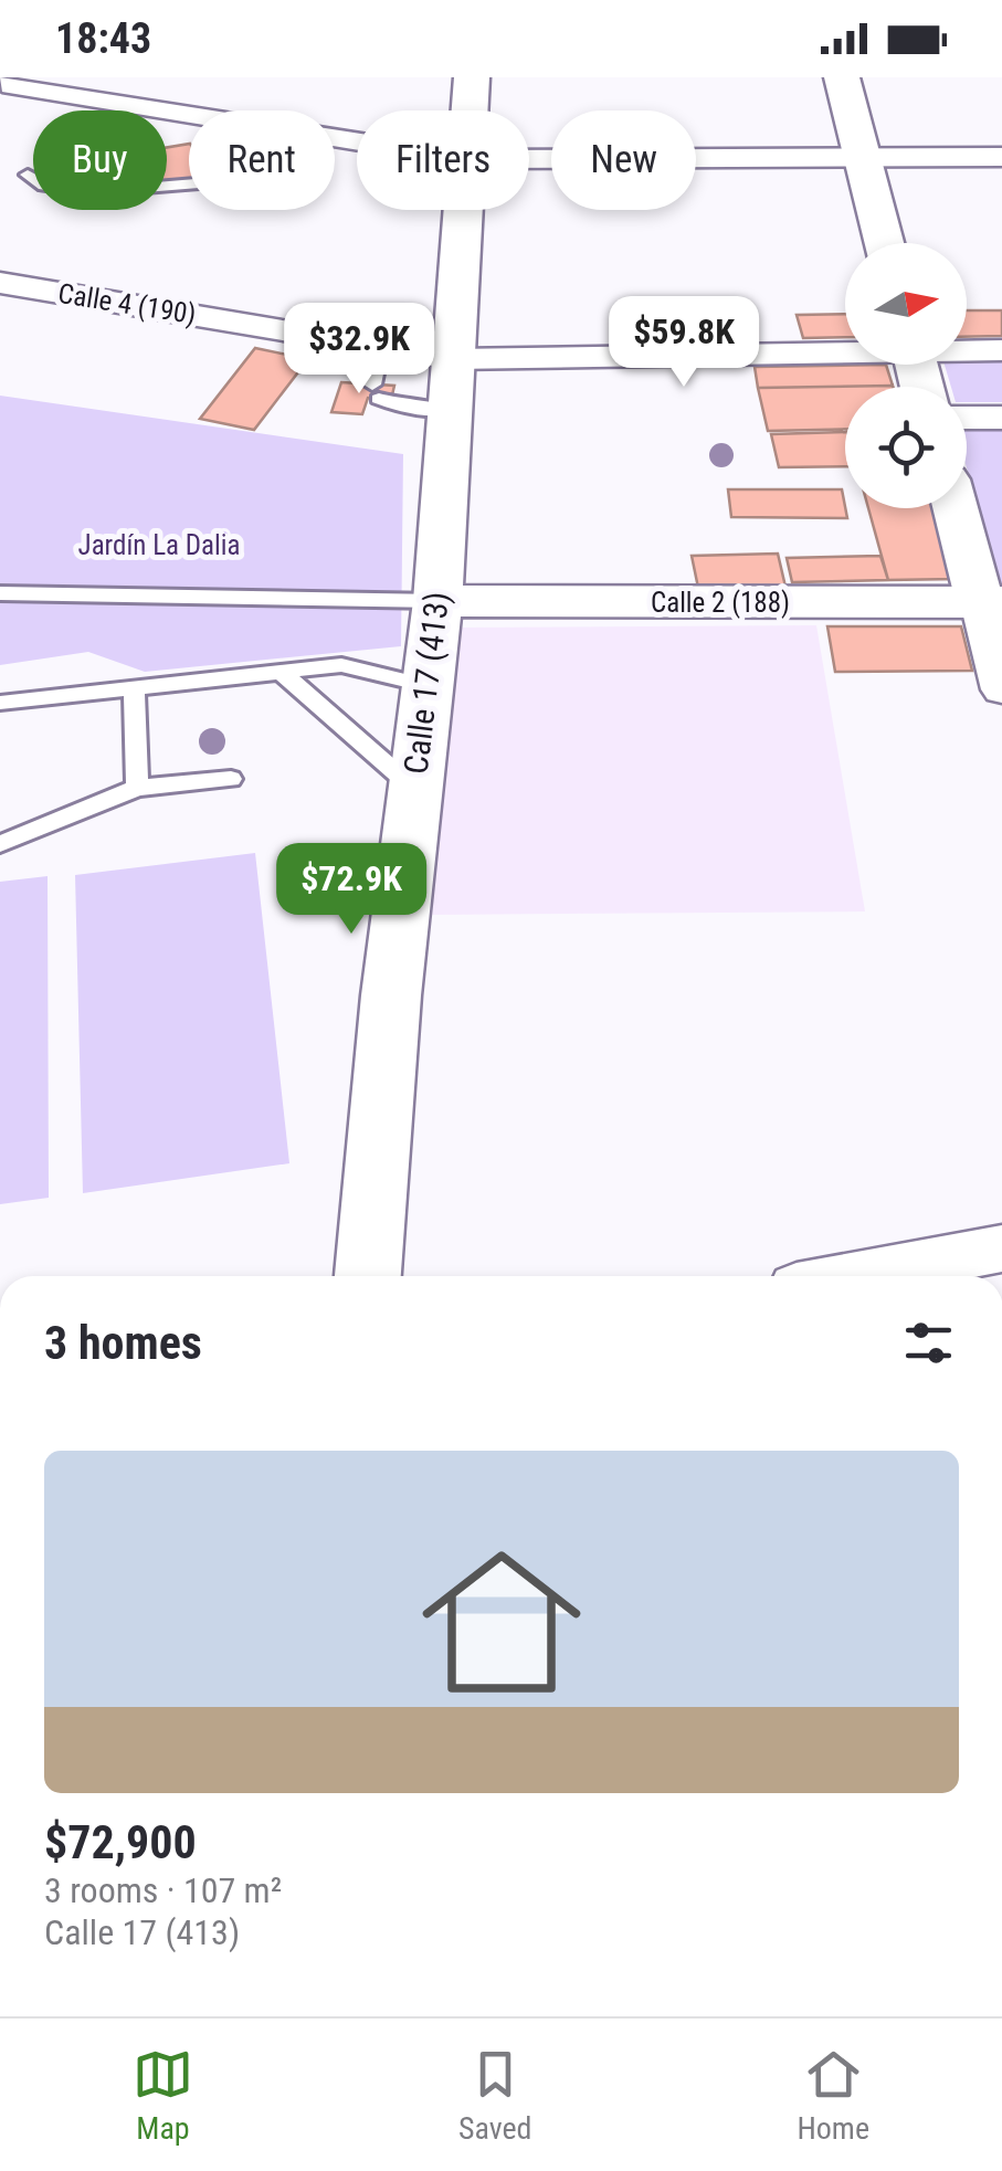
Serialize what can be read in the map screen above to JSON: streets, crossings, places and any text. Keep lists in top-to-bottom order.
{
  "streets": {
    "main road": ["Calle 2 (188)", "Calle 17 (413)"],
    "street": ["Calle 4 (190)"]
  },
  "crossings": [
    ["Calle 4 (190)", "Calle 17 (413)"],
    ["Calle 2 (188)", "Calle 17 (413)"]
  ],
  "parks": ["Jardín La Dalia"],
  "north": "right",
  "page": {
    "status": "18:43",
    "chip": [
      "Buy",
      "Rent",
      "Filters",
      "New"
    ],
    "price": ["$59.8K", "$32.9K", "$72.9K"],
    "heading": "3 homes",
    "list": [
      {
        "name": "$72,900",
        "note": "3 rooms · 107 m² · Calle 17 (413)"
      }
    ],
    "tabs": ["Map", "Saved", "Home"]
  }
}
